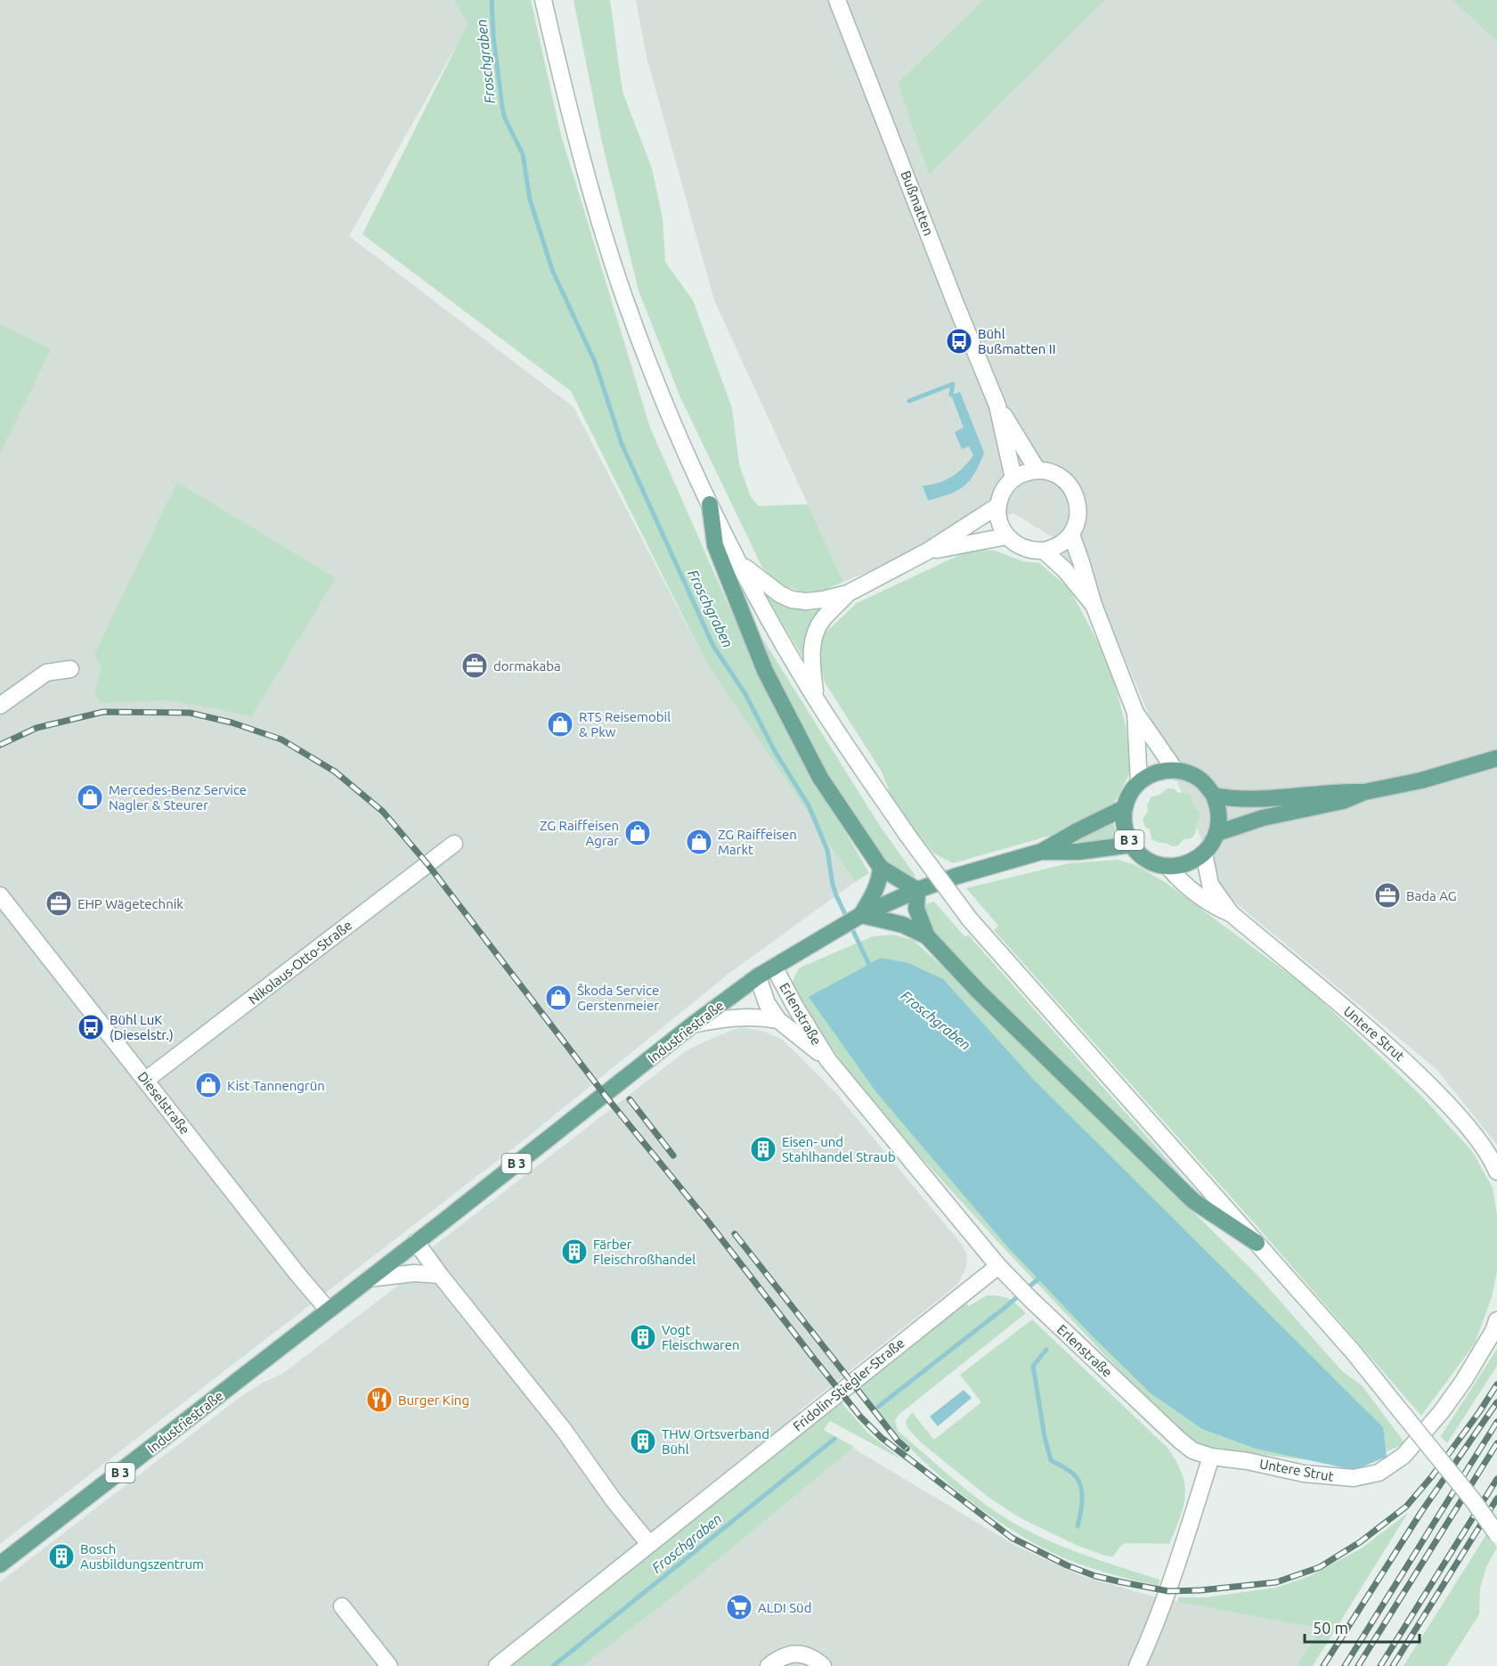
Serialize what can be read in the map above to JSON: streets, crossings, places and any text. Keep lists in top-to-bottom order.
{
  "streets": {
    "main road": ["B 3", "Industriestraße"],
    "street": [
      "Bußmatten",
      "Nikolaus-Otto-Straße",
      "Erlenstraße",
      "Untere Strut",
      "Dieselstraße",
      "Fridolin-Stiegler-Straße"
    ]
  },
  "crossings": [
    ["B 3", "Industriestraße"],
    ["B 3", "Untere Strut"],
    ["Nikolaus-Otto-Straße", "Dieselstraße"],
    ["Erlenstraße", "Industriestraße"],
    ["Erlenstraße", "Untere Strut"],
    ["Erlenstraße", "Fridolin-Stiegler-Straße"],
    ["Industriestraße", "Dieselstraße"]
  ],
  "water": ["Froschgraben"],
  "places": {
    "bus stop": ["Bühl Bußmatten II", "Bühl LuK (Dieselstr.)"],
    "office": ["dormakaba", "Bada AG", "EHP Wägetechnik"],
    "shop": [
      "RTS Reisemobil & Pkw",
      "Mercedes-Benz Service Nagler & Steurer",
      "ZG Raiffeisen Agrar",
      "ZG Raiffeisen Markt",
      "Škoda Service Gerstenmeier",
      "Kist Tannengrün"
    ],
    "building": [
      "Eisen- und Stahlhandel Straub",
      "Färber Fleischroßhandel",
      "Vogt Fleischwaren",
      "THW Ortsverband Bühl",
      "Bosch Ausbildungszentrum"
    ],
    "restaurant": ["Burger King"],
    "supermarket": ["ALDI Süd"]
  },
  "scale_bar": "50 m"
}
